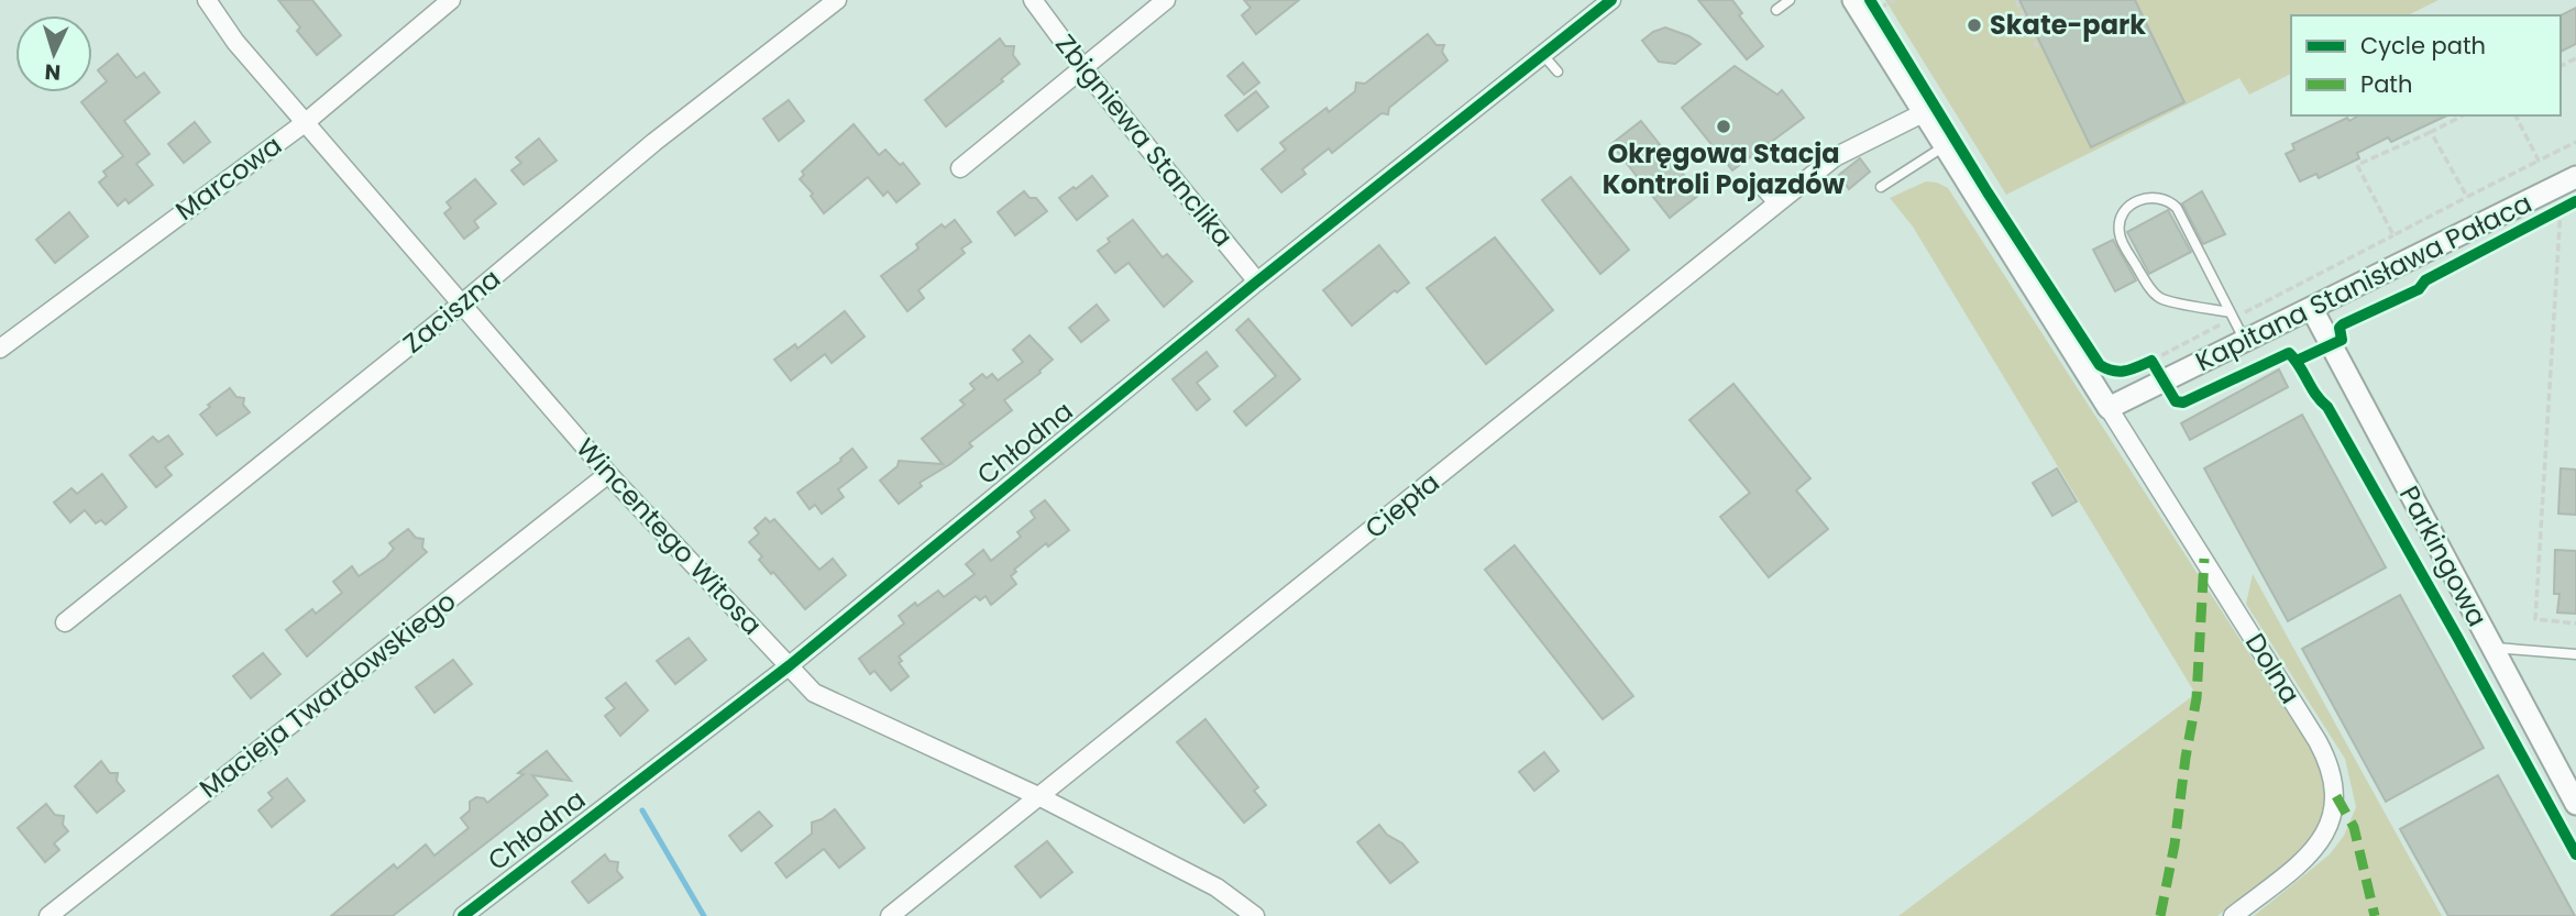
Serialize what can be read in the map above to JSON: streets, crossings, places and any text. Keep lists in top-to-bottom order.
{
  "streets": {
    "street": [
      "Zbigniewa Stanclika",
      "Marcowa",
      "Kapitana Stanisława Pałaca",
      "Zaciszna",
      "Chłodna",
      "Ciepła",
      "Wincentego Witosa",
      "Parkingowa",
      "Dolna",
      "Macieja Twardowskiego"
    ]
  },
  "crossings": [
    ["Zbigniewa Stanclika", "Chłodna"],
    ["Marcowa", "Wincentego Witosa"],
    ["Kapitana Stanisława Pałaca", "Parkingowa"],
    ["Kapitana Stanisława Pałaca", "Dolna"],
    ["Zaciszna", "Wincentego Witosa"],
    ["Chłodna", "Wincentego Witosa"],
    ["Ciepła", "Wincentego Witosa"],
    ["Wincentego Witosa", "Macieja Twardowskiego"]
  ],
  "places": ["Skate-park", "Okręgowa Stacja Kontroli Pojazdów"],
  "legend": ["Cycle path", "Path"],
  "north": "bottom"
}
